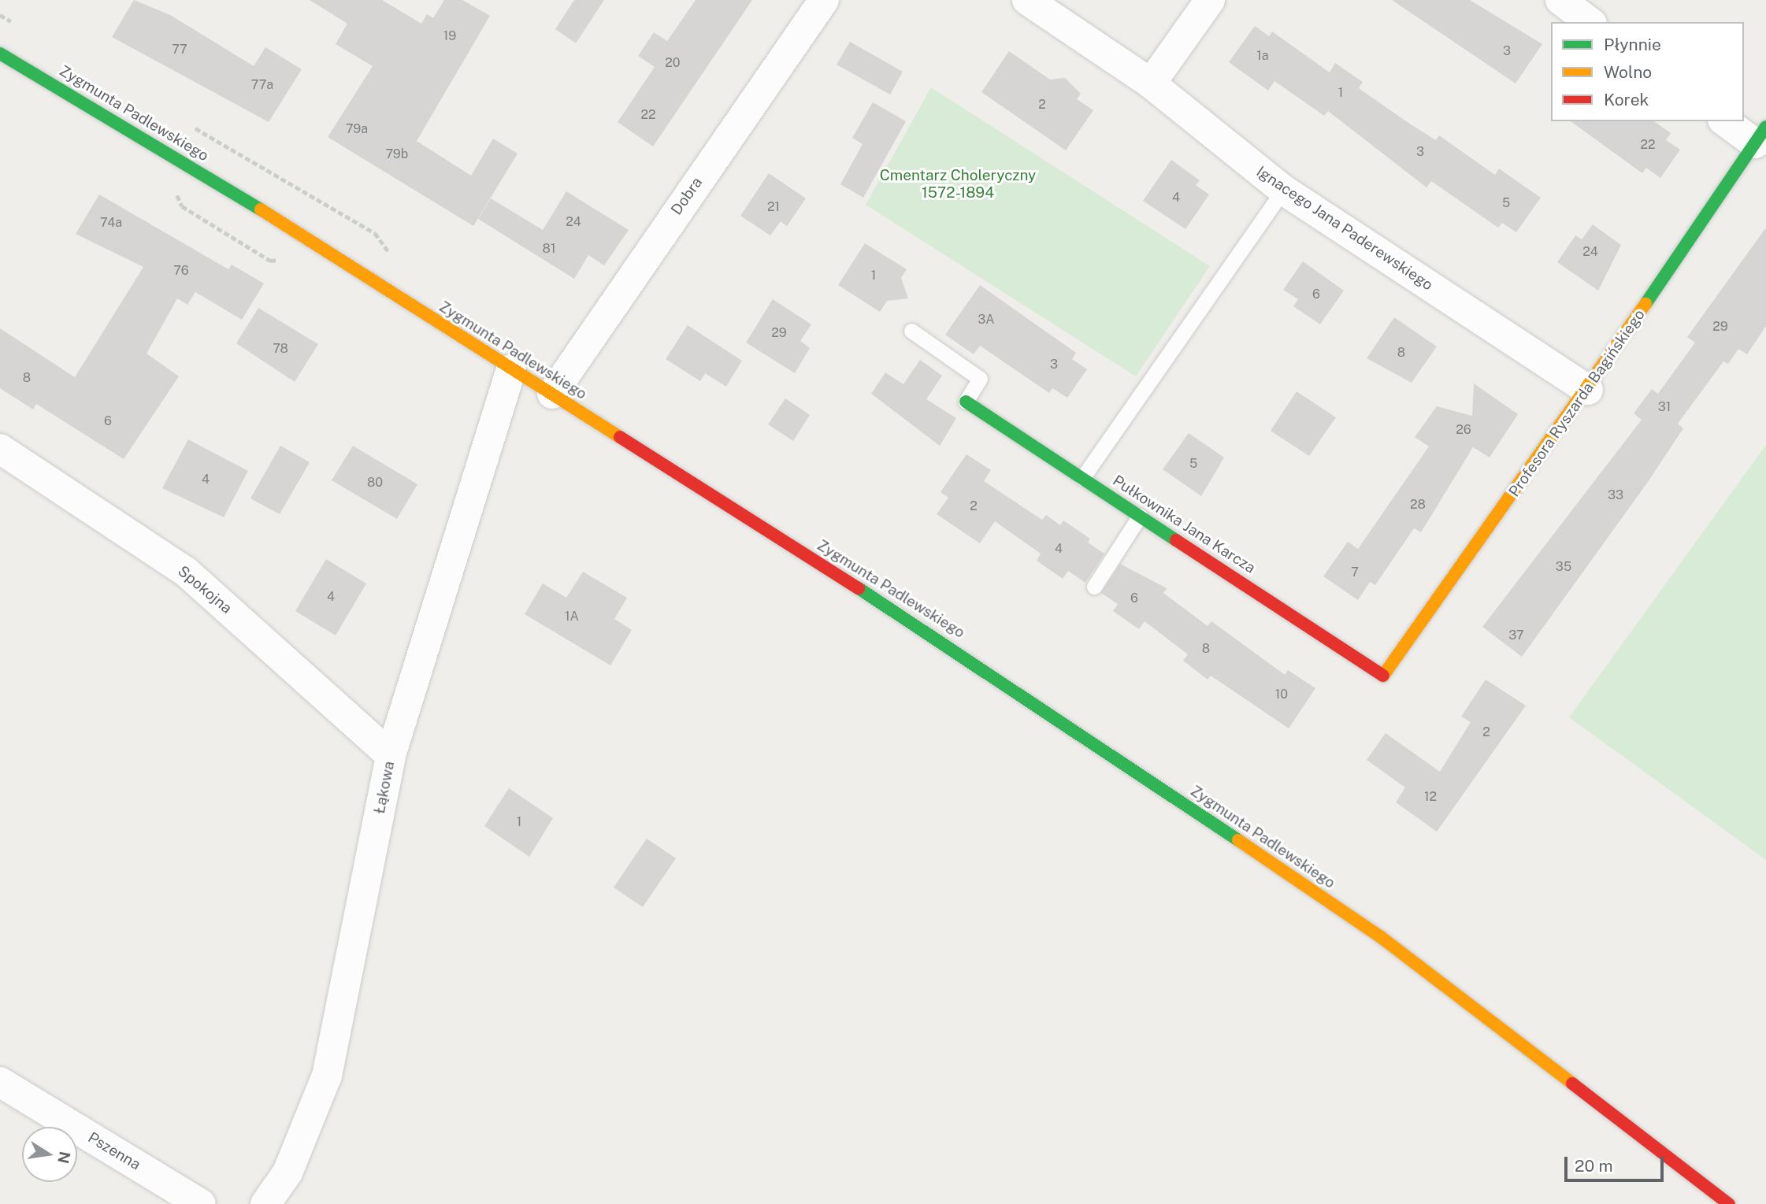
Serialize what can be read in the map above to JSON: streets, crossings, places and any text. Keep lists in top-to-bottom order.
{
  "streets": {
    "street": [
      "Zygmunta Padlewskiego",
      "Dobra",
      "Ignacego Jana Paderewskiego",
      "Profesora Ryszarda Bagińskiego",
      "Pułkownika Jana Karcza",
      "Spokojna",
      "Łąkowa",
      "Pszenna"
    ]
  },
  "crossings": [
    ["Zygmunta Padlewskiego", "Dobra"],
    ["Zygmunta Padlewskiego", "Łąkowa"],
    ["Ignacego Jana Paderewskiego", "Profesora Ryszarda Bagińskiego"],
    ["Profesora Ryszarda Bagińskiego", "Pułkownika Jana Karcza"],
    ["Spokojna", "Łąkowa"]
  ],
  "parks": ["Cmentarz Choleryczny 1572-1894"],
  "house_numbers": [
    "19",
    "77",
    "3",
    "1a",
    "20",
    "77a",
    "1",
    "2",
    "22",
    "79a",
    "22",
    "3",
    "79b",
    "4",
    "5",
    "21",
    "24",
    "74a",
    "81",
    "24",
    "76",
    "1",
    "6",
    "3A",
    "29",
    "29",
    "78",
    "8",
    "3",
    "8",
    "31",
    "6",
    "26",
    "5",
    "4",
    "80",
    "33",
    "28",
    "2",
    "4",
    "35",
    "7",
    "4",
    "6",
    "1A",
    "37",
    "8",
    "10",
    "2",
    "12",
    "1"
  ],
  "legend": ["Płynnie", "Wolno", "Korek"],
  "scale_bar": "20 m",
  "north": "right"
}
